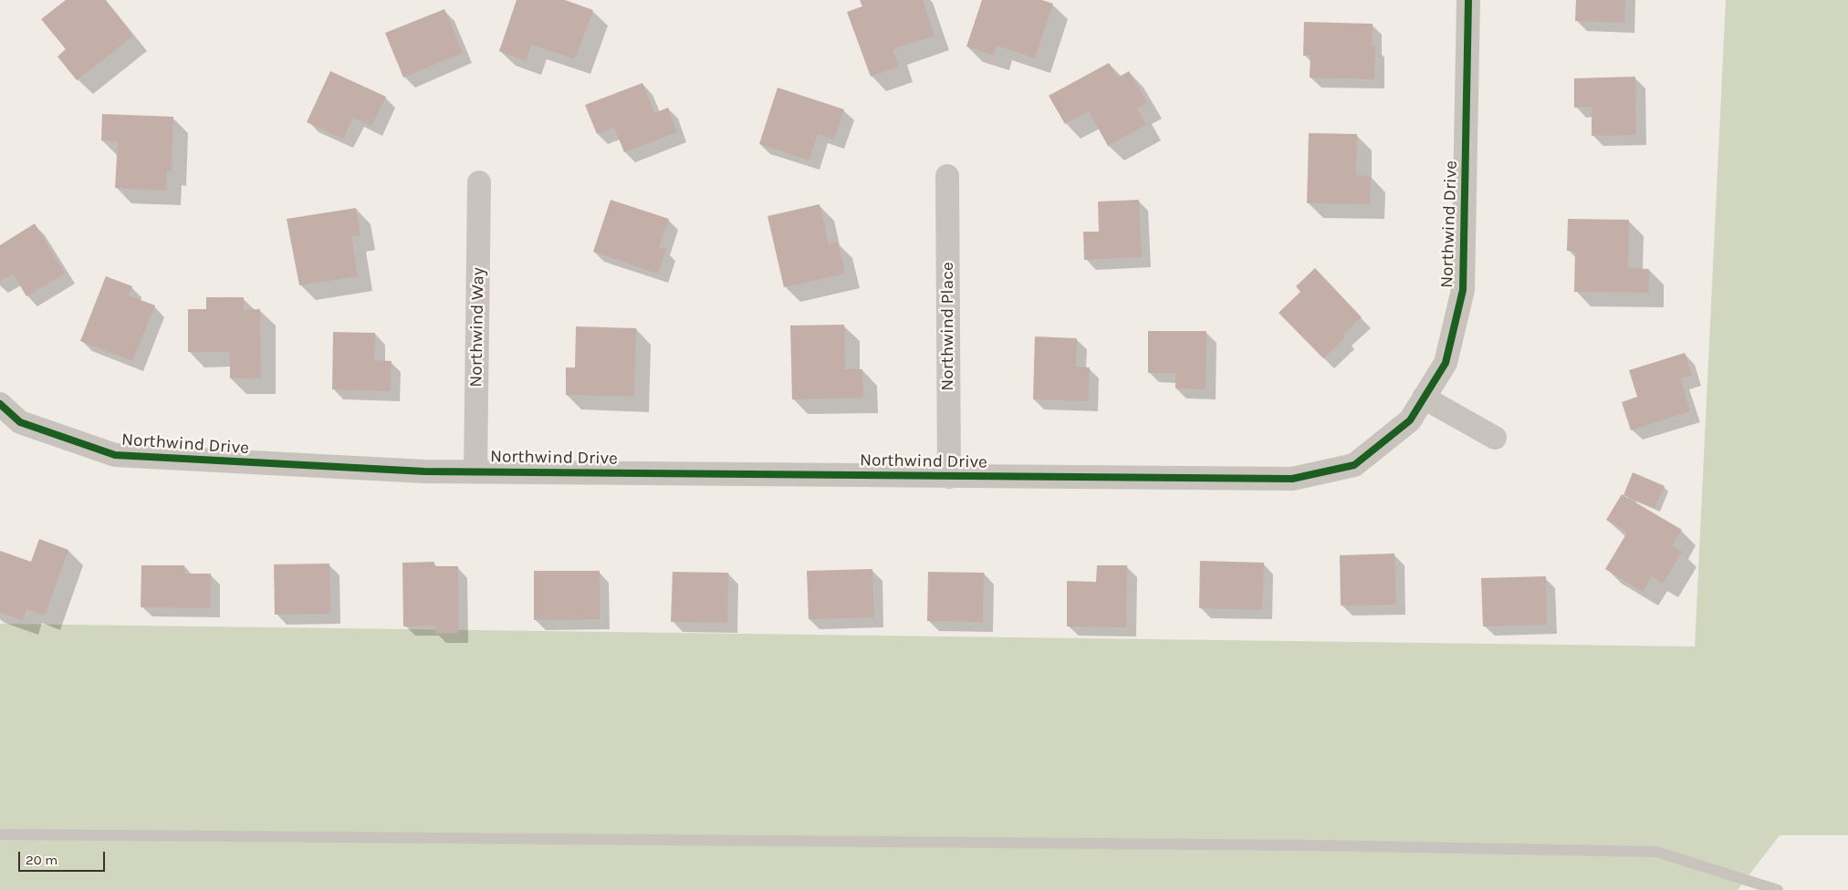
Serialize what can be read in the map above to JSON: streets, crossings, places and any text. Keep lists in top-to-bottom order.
{
  "streets": {
    "street": ["Northwind Drive", "Northwind Place", "Northwind Way"]
  },
  "crossings": [
    ["Northwind Drive", "Northwind Place"],
    ["Northwind Drive", "Northwind Way"]
  ],
  "scale_bar": "20 m"
}
